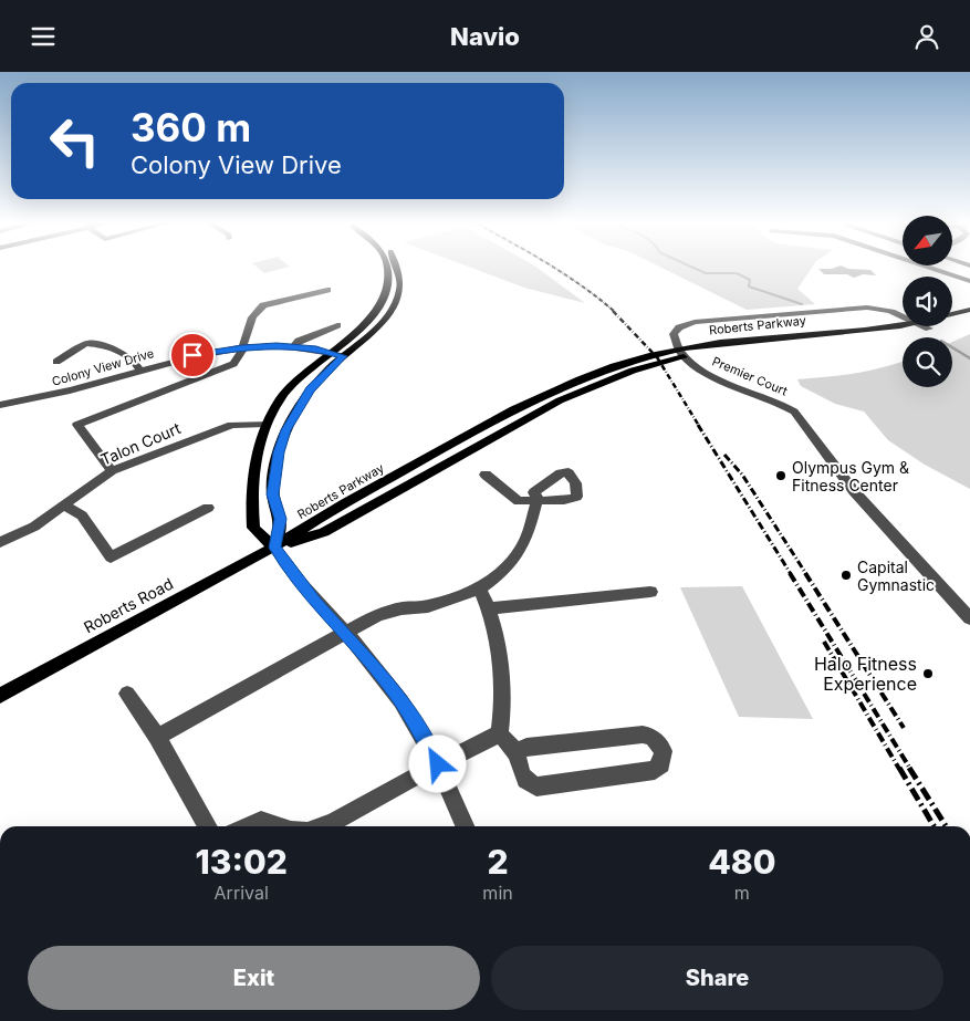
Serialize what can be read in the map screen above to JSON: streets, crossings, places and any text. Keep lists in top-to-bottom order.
{
  "streets": {
    "main road": ["Roberts Parkway", "Roberts Road"],
    "street": ["Colony View Drive", "Premier Court", "Talon Court"]
  },
  "crossings": [
    ["Roberts Parkway", "Premier Court"],
    ["Roberts Parkway", "Roberts Road"]
  ],
  "places": ["Olympus Gym & Fitness Center", "Capital Gymnastic", "Halo Fitness Experience"],
  "north": "bottom left",
  "page": {
    "header": "Navio",
    "turn": ["360 m", "Colony View Drive"],
    "eta": [
      "13:02",
      "Arrival",
      "2",
      "min",
      "480",
      "m"
    ],
    "buttons": ["Exit", "Share"]
  }
}
